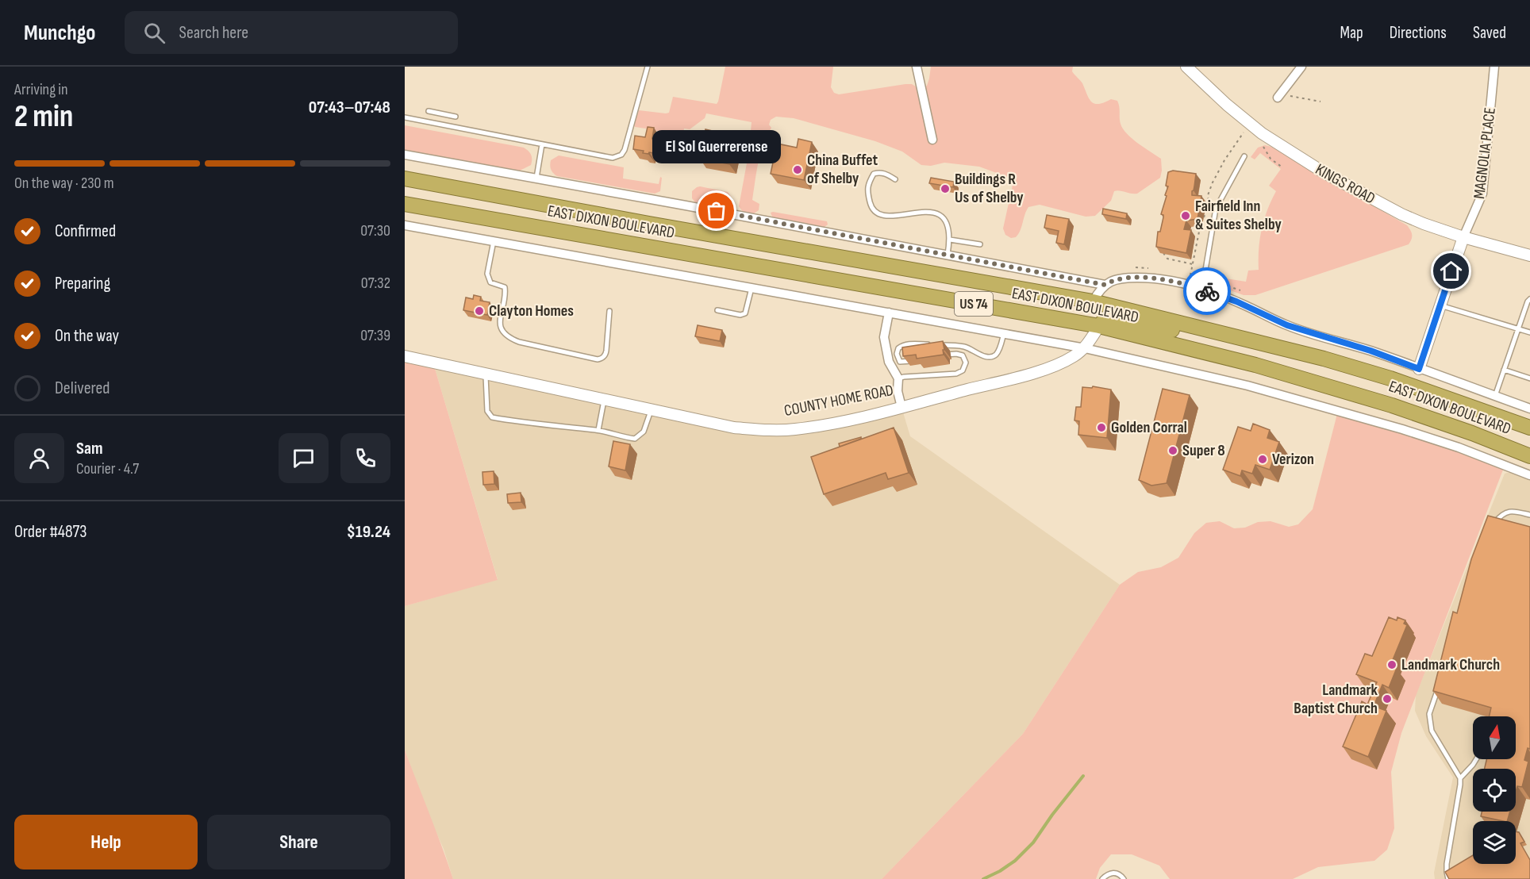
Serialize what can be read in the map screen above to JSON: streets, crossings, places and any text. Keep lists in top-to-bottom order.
{
  "streets": {
    "highway": ["EAST DIXON BOULEVARD", "US 74"],
    "street": ["MAGNOLIA PLACE", "KINGS ROAD", "COUNTY HOME ROAD"]
  },
  "crossings": [
    ["MAGNOLIA PLACE", "KINGS ROAD"],
    ["EAST DIXON BOULEVARD", "COUNTY HOME ROAD"]
  ],
  "places": [
    "China Buffet of Shelby",
    "Buildings R Us of Shelby",
    "El Sol Guerrerense",
    "Fairfield Inn & Suites Shelby",
    "Clayton Homes",
    "Golden Corral",
    "Super 8",
    "Verizon",
    "Landmark Church",
    "Landmark Baptist Church"
  ],
  "north": "top",
  "page": {
    "header": "Munchgo",
    "search": "Search here",
    "nav": ["Map", "Directions", "Saved"],
    "heading": ["2 min", "Arriving in", "07:43–07:48"],
    "panel": [
      "Sam",
      "Courier · 4.7",
      "Order #4873",
      "$19.24"
    ],
    "bubble": "El Sol Guerrerense",
    "bar": "On the way · 230 m",
    "list": [
      ["Confirmed", "07:30"],
      ["Preparing", "07:32"],
      ["On the way", "07:39"],
      "Delivered"
    ],
    "buttons": ["Help", "Share"]
  }
}
